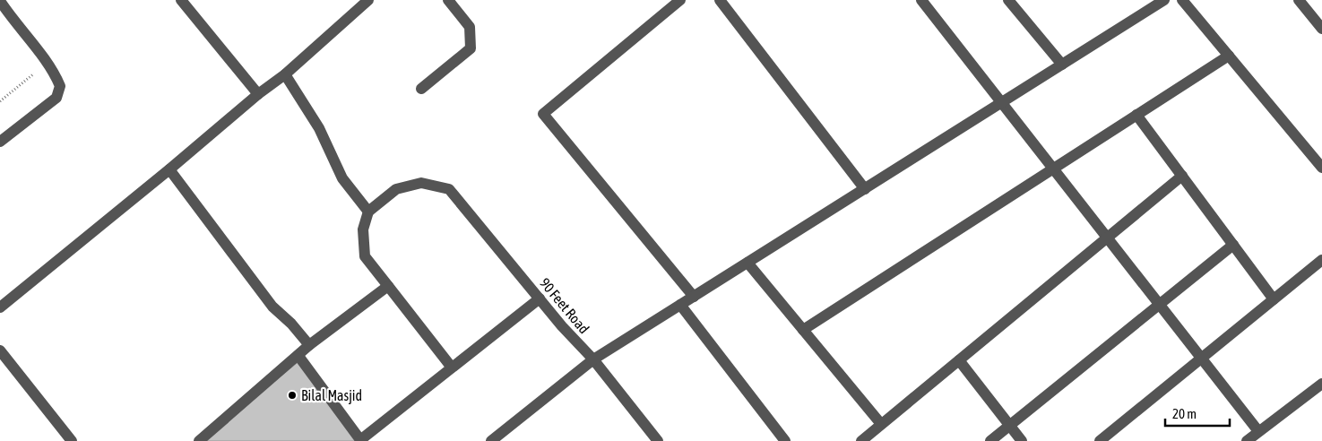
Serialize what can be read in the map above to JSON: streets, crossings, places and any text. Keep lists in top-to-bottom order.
{
  "streets": {
    "street": ["90 Feet Road"]
  },
  "places": ["Bilal Masjid"],
  "scale_bar": "20 m"
}
